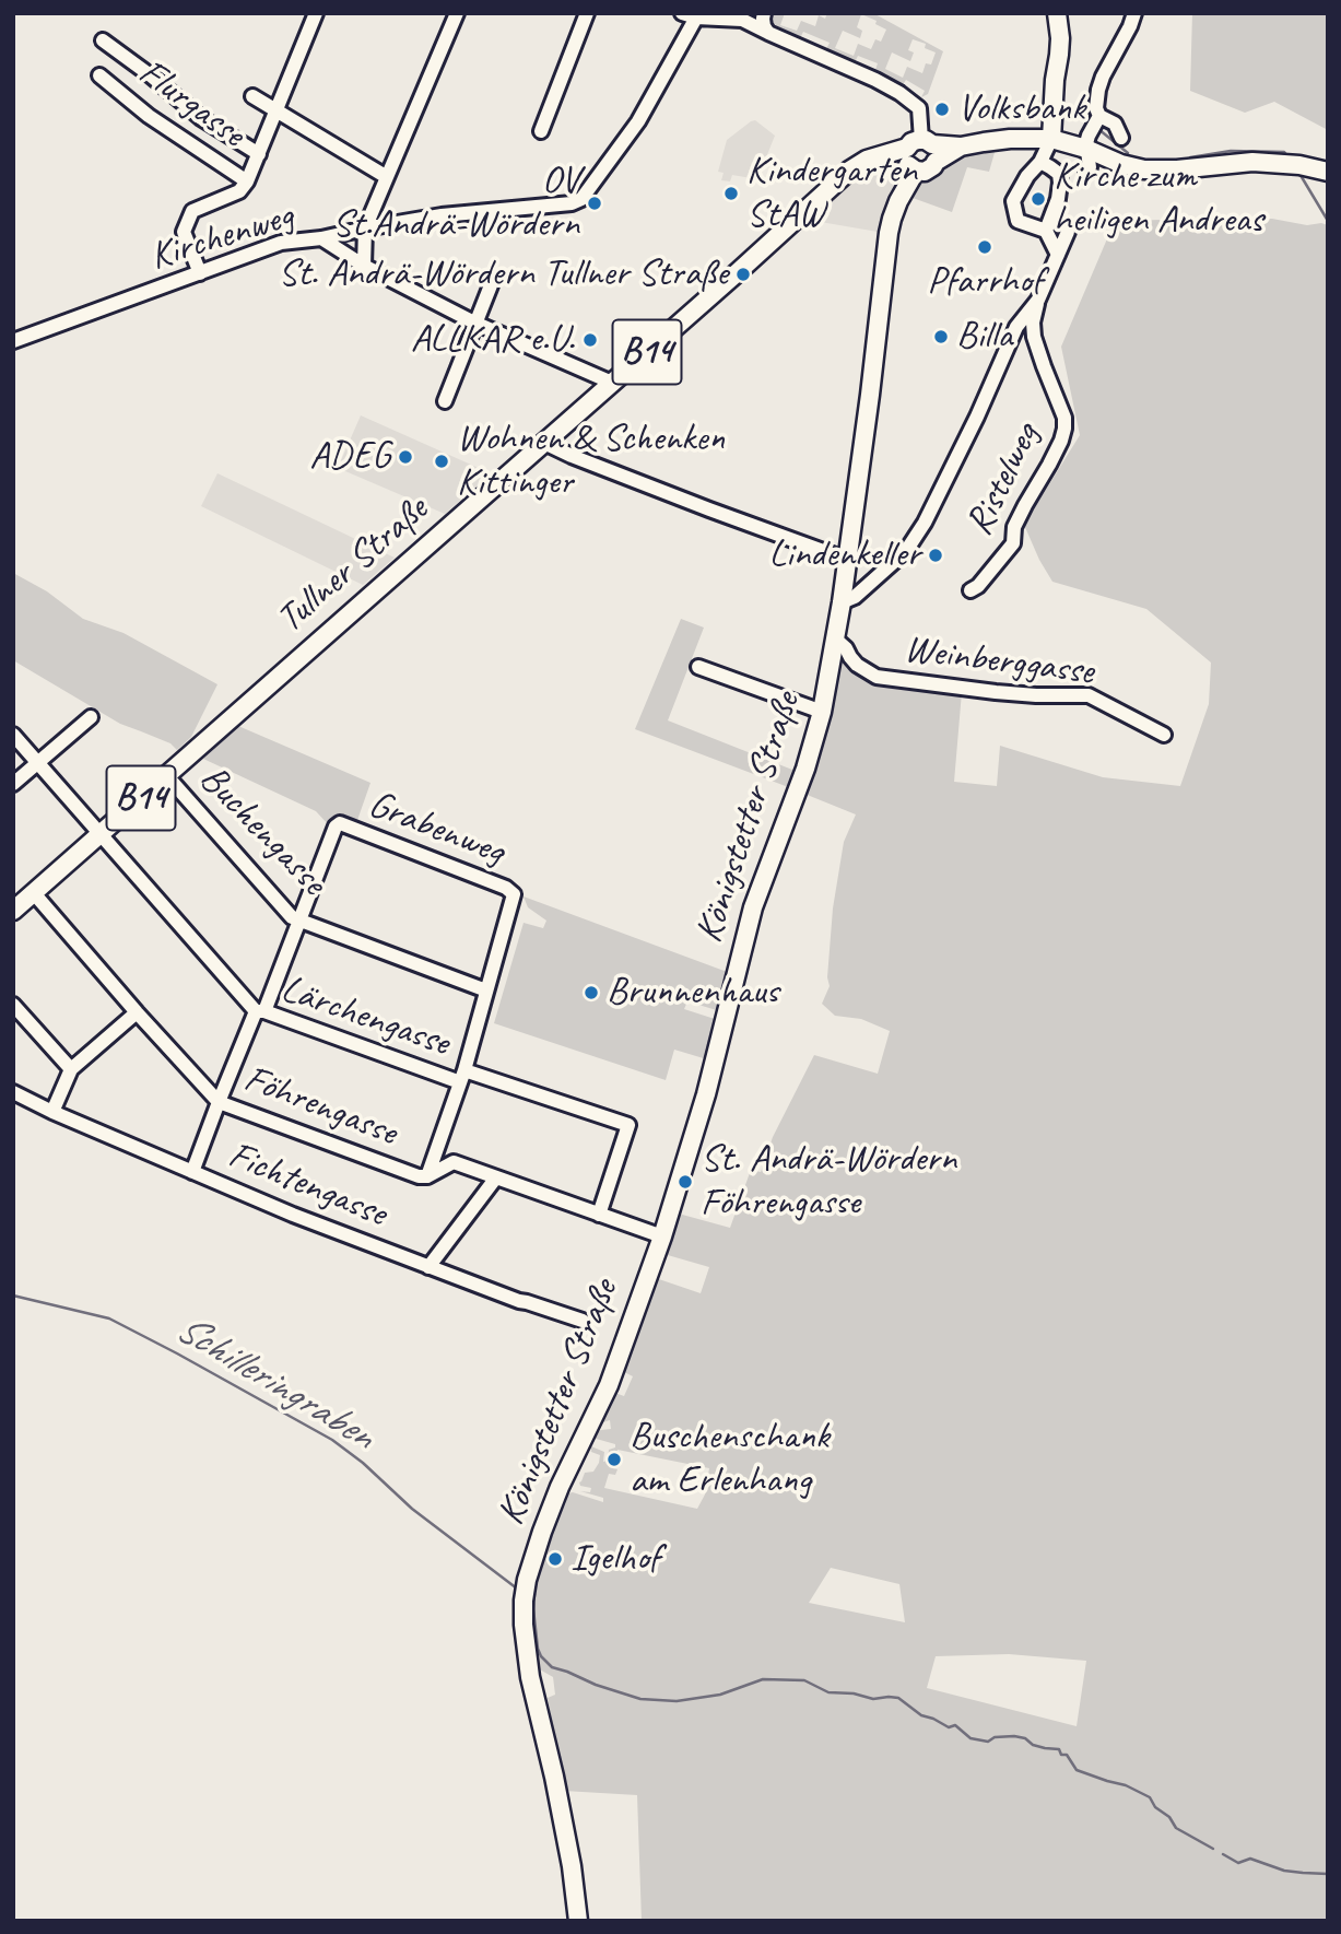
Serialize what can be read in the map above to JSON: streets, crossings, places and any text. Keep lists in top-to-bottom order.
{
  "streets": {
    "main road": ["B14", "Tullner Straße", "Königstetter Straße"],
    "street": [
      "Flurgasse",
      "Kirchenweg",
      "Ristelweg",
      "Weinberggasse",
      "Grabenweg",
      "Buchengasse",
      "Lärchengasse",
      "Föhrengasse",
      "Fichtengasse"
    ]
  },
  "crossings": [
    ["Flurgasse", "Kirchenweg"],
    ["B14", "Tullner Straße"],
    ["B14", "Königstetter Straße"],
    ["Tullner Straße", "Königstetter Straße"],
    ["Tullner Straße", "Buchengasse"],
    ["Tullner Straße", "Lärchengasse"],
    ["Tullner Straße", "Föhrengasse"],
    ["Weinberggasse", "Königstetter Straße"],
    ["Königstetter Straße", "Föhrengasse"],
    ["Grabenweg", "Buchengasse"],
    ["Lärchengasse", "Föhrengasse"]
  ],
  "water": ["Schilleringraben"],
  "places": [
    "Volksbank",
    "Kindergarten StAW",
    "Kirche zum heiligen Andreas",
    "OV St.Andrä-Wördern",
    "Pfarrhof",
    "St. Andrä-Wördern Tullner Straße",
    "Billa",
    "ALLKAR e.U.",
    "ADEG",
    "Wohnen & Schenken Kittinger",
    "Lindenkeller",
    "Brunnenhaus",
    "St. Andrä-Wördern Föhrengasse",
    "Buschenschank am Erlenhang",
    "Igelhof"
  ]
}
